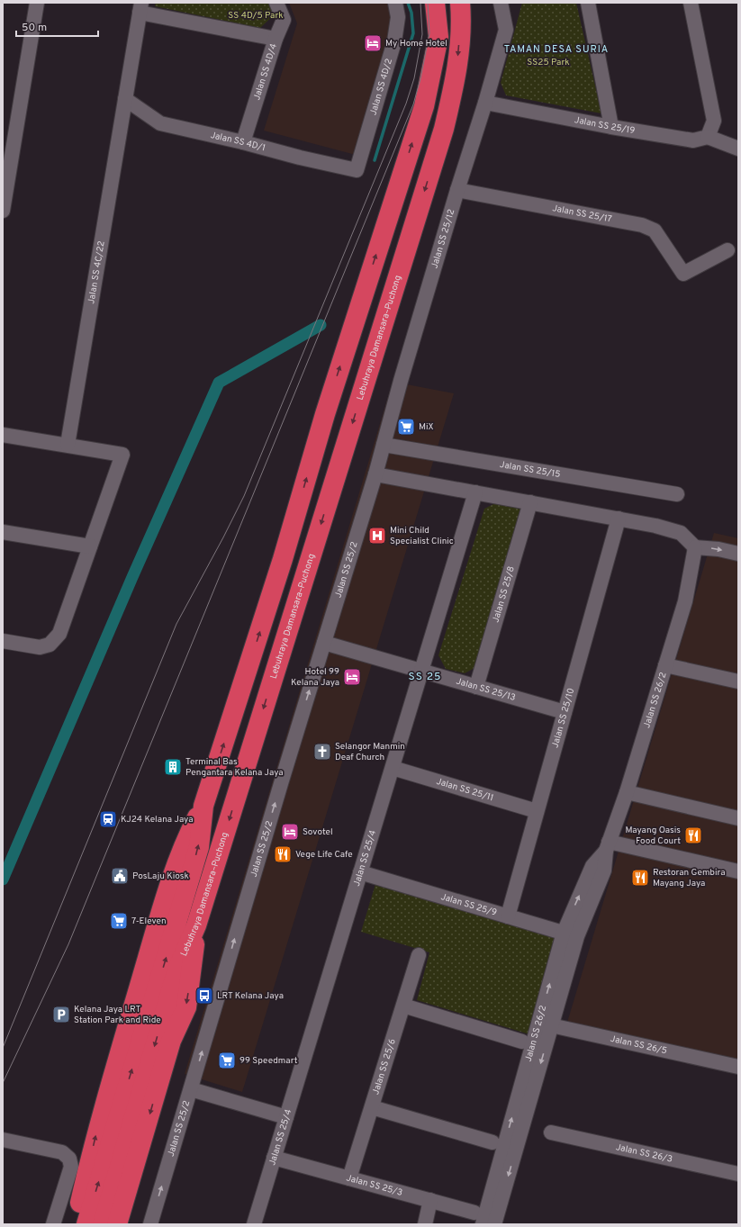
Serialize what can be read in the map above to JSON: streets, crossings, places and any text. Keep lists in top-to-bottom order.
{
  "streets": {
    "highway": ["Lebuhraya Damansara–Puchong"],
    "street": [
      "Jalan SS 4D/4",
      "Jalan SS 4D/2",
      "Jalan SS 25/19",
      "Jalan SS 4D/1",
      "Jalan SS 25/17",
      "Jalan SS 25/12",
      "Jalan SS 4C/22",
      "Jalan SS 25/15",
      "Jalan SS 25/2",
      "Jalan SS 25/8",
      "Jalan SS 25/13",
      "Jalan SS 26/2",
      "Jalan SS 25/10",
      "Jalan SS 25/11",
      "Jalan SS 25/4",
      "Jalan SS 25/9",
      "Jalan SS 26/5",
      "Jalan SS 25/6",
      "Jalan SS 26/3",
      "Jalan SS 25/3"
    ]
  },
  "crossings": [
    ["Jalan SS 4D/4", "Jalan SS 4D/1"],
    ["Jalan SS 4D/2", "Jalan SS 4D/1"],
    ["Jalan SS 25/19", "Jalan SS 25/12"],
    ["Jalan SS 4D/1", "Jalan SS 4C/22"],
    ["Jalan SS 25/17", "Jalan SS 25/12"],
    ["Jalan SS 25/12", "Jalan SS 25/15"],
    ["Jalan SS 25/12", "Jalan SS 25/2"],
    ["Jalan SS 25/2", "Jalan SS 25/13"],
    ["Jalan SS 25/8", "Jalan SS 25/13"],
    ["Jalan SS 25/13", "Jalan SS 25/10"],
    ["Jalan SS 25/13", "Jalan SS 25/4"],
    ["Jalan SS 26/2", "Jalan SS 25/9"],
    ["Jalan SS 26/2", "Jalan SS 26/5"],
    ["Jalan SS 25/10", "Jalan SS 25/11"],
    ["Jalan SS 25/10", "Jalan SS 25/9"],
    ["Jalan SS 25/11", "Jalan SS 25/4"],
    ["Jalan SS 25/4", "Jalan SS 25/9"],
    ["Jalan SS 25/4", "Jalan SS 25/3"],
    ["Jalan SS 25/6", "Jalan SS 25/3"]
  ],
  "one_way": ["Jalan SS 25/2"],
  "districts": ["TAMAN DESA SURIA", "SS 25"],
  "parks": ["SS 4D/5 Park", "SS25 Park"],
  "places": {
    "hotel": ["My Home Hotel", "Hotel 99 Kelana Jaya", "Sovotel"],
    "supermarket": ["MiX", "7-Eleven", "99 Speedmart"],
    "hospital": ["Mini Child Specialist Clinic"],
    "church": ["Selangor Manmin Deaf Church"],
    "building": ["Terminal Bas Pengantara Kelana Jaya"],
    "station": ["KJ24 Kelana Jaya"],
    "restaurant": ["Mayang Oasis Food Court", "Vege Life Cafe", "Restoran Gembira Mayang Jaya"],
    "public building": ["PosLaju Kiosk"],
    "bus stop": ["LRT Kelana Jaya"],
    "parking": ["Kelana Jaya LRT Station Park and Ride"]
  },
  "scale_bar": "50 m"
}
